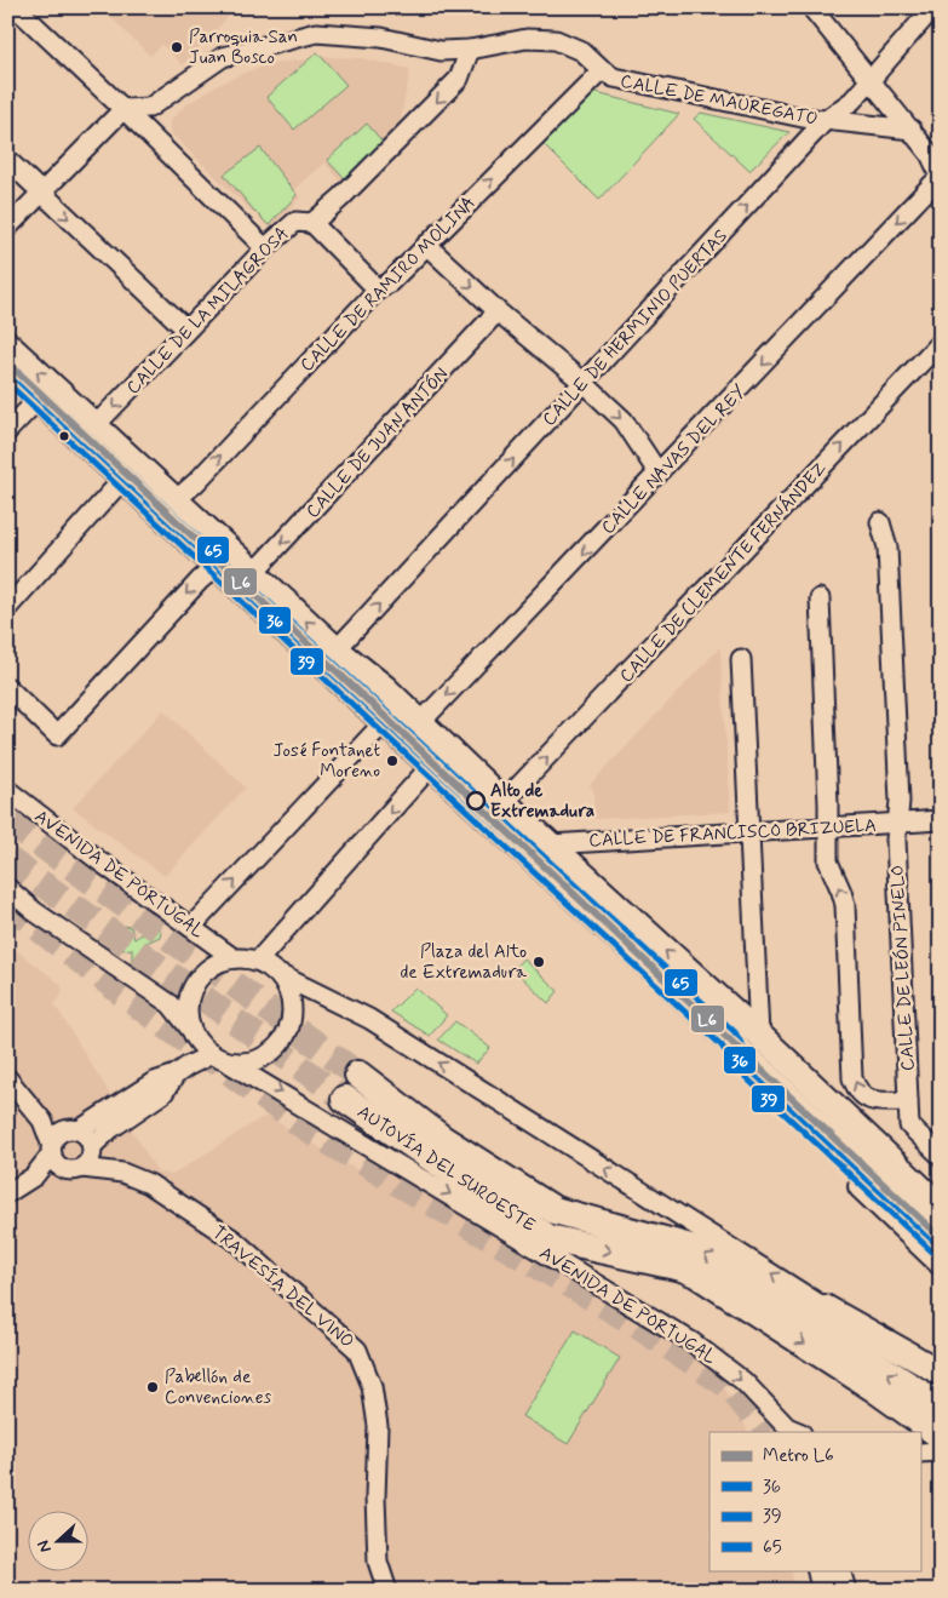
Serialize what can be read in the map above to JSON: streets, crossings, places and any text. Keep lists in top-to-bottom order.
{
  "streets": {
    "highway": ["AUTOVÍA DEL SUROESTE"],
    "street": [
      "CALLE DE MAUREGATO",
      "CALLE DE RAMIRO MOLINA",
      "CALLE DE LA MILAGROSA",
      "CALLE DE HERMINIO PUERTAS",
      "CALLE DE JUAN ANTÓN",
      "CALLE NAVAS DEL REY",
      "CALLE DE CLEMENTE FERNÁNDEZ",
      "CALLE DE FRANCISCO BRIZUELA",
      "AVENIDA DE PORTUGAL",
      "CALLE DE LEÓN PINELO",
      "TRAVESÍA DEL VINO"
    ]
  },
  "crossings": [
    ["CALLE DE MAUREGATO", "CALLE DE RAMIRO MOLINA"],
    ["CALLE DE MAUREGATO", "CALLE DE LA MILAGROSA"],
    ["CALLE DE MAUREGATO", "CALLE DE HERMINIO PUERTAS"],
    ["CALLE DE FRANCISCO BRIZUELA", "CALLE DE LEÓN PINELO"]
  ],
  "one_way": [
    "CALLE DE RAMIRO MOLINA",
    "CALLE DE LA MILAGROSA",
    "CALLE DE HERMINIO PUERTAS",
    "CALLE DE JUAN ANTÓN",
    "CALLE NAVAS DEL REY",
    "CALLE DE CLEMENTE FERNÁNDEZ"
  ],
  "places": [
    "Parroquia San Juan Bosco",
    "José Fontanet Moreno",
    "Alto de Extremadura",
    "Plaza del Alto de Extremadura",
    "Pabellón de Convenciones"
  ],
  "lines": [
    "metro line L6",
    "transit line 65",
    "transit line 36",
    "transit line 39"
  ],
  "legend": [
    "Metro L6",
    "36",
    "39",
    "65"
  ],
  "north": "left"
}
